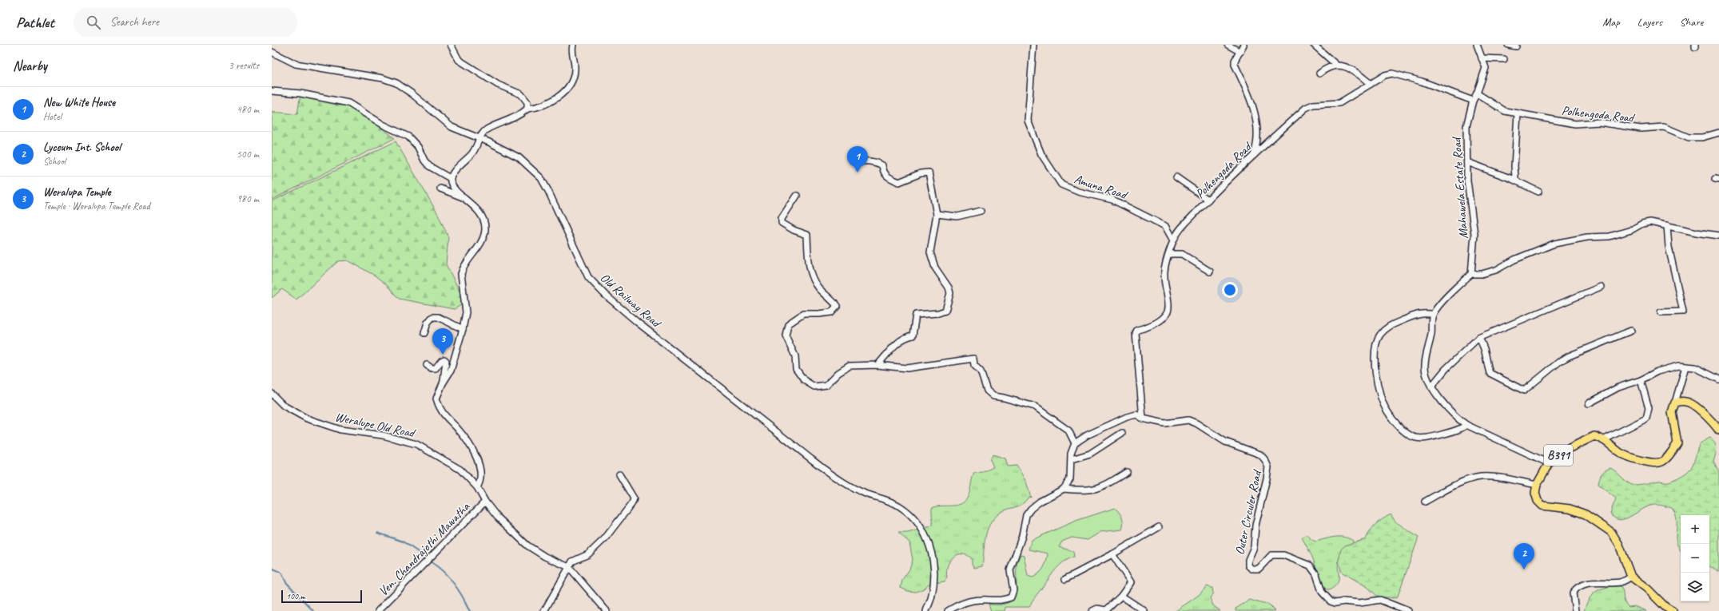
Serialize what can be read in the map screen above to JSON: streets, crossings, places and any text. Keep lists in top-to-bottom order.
{
  "streets": {
    "main road": ["B391"],
    "street": [
      "Polhengoda Road",
      "Amuna Road",
      "Mahawela Estate Road",
      "Old Railway Road",
      "Weralupe Old Road",
      "Outer Circuler Road",
      "Ven. Chandrajothi Mawatha"
    ]
  },
  "crossings": [
    ["Polhengoda Road", "Amuna Road"],
    ["Polhengoda Road", "Mahawela Estate Road"],
    ["Polhengoda Road", "Outer Circuler Road"],
    ["Weralupe Old Road", "Ven. Chandrajothi Mawatha"]
  ],
  "scale_bar": "100 m",
  "page": {
    "header": "Pathlet",
    "search": "Search here",
    "nav": ["Map", "Layers", "Share"],
    "heading": ["Nearby", "3 results"],
    "list": [
      {
        "mark": "1",
        "name": "New White House",
        "note": "Hotel",
        "value": "480 m"
      },
      {
        "mark": "2",
        "name": "Lyceum Int. School",
        "note": "School",
        "value": "500 m"
      },
      {
        "mark": "3",
        "name": "Weralupa Temple",
        "note": "Temple · Weralupa Temple Road",
        "value": "980 m"
      }
    ],
    "pins": ["1", "3", "2"],
    "map_buttons": ["+", "−"],
    "scale": "100 m"
  }
}
